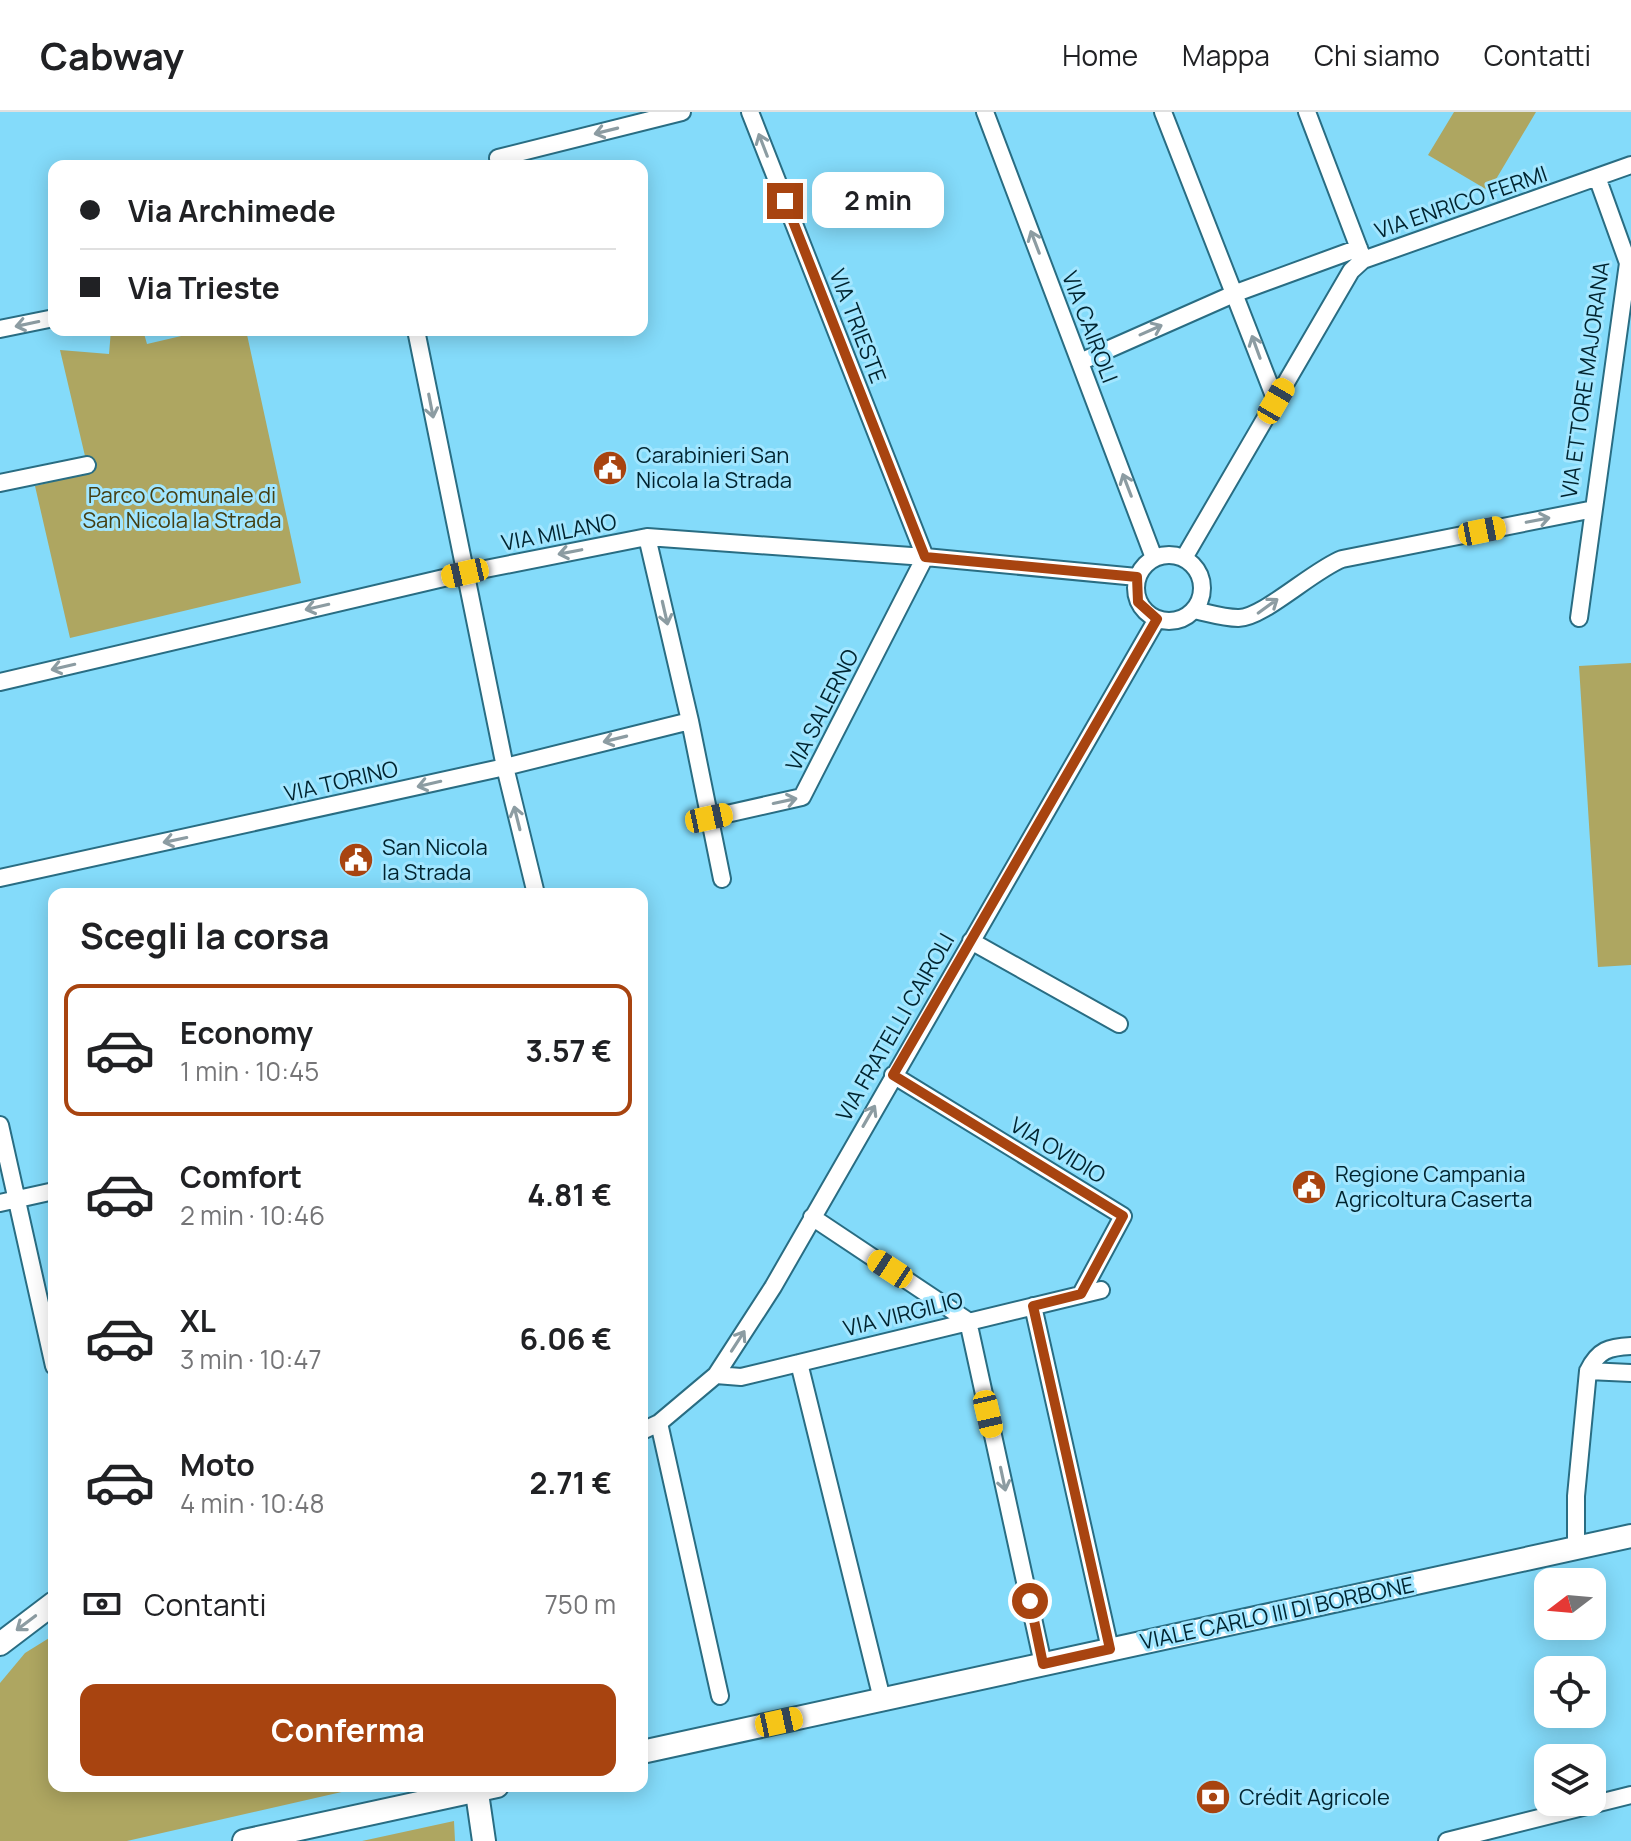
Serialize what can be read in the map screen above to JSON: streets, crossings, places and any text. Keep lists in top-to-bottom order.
{
  "streets": {
    "main road": ["VIALE CARLO III DI BORBONE"],
    "street": [
      "VIA ENRICO FERMI",
      "VIA TRIESTE",
      "VIA CAIROLI",
      "VIA ETTORE MAJORANA",
      "VIA MILANO",
      "VIA SALERNO",
      "VIA TORINO",
      "VIA FRATELLI CAIROLI",
      "VIA OVIDIO",
      "VIA VIRGILIO"
    ]
  },
  "crossings": [
    ["VIA ENRICO FERMI", "VIA CAIROLI"],
    ["VIA ENRICO FERMI", "VIA ETTORE MAJORANA"],
    ["VIA ENRICO FERMI", "VIA MILANO"],
    ["VIA ENRICO FERMI", "VIA FRATELLI CAIROLI"],
    ["VIA TRIESTE", "VIA MILANO"],
    ["VIA TRIESTE", "VIA SALERNO"],
    ["VIA CAIROLI", "VIA ETTORE MAJORANA"],
    ["VIA CAIROLI", "VIA MILANO"],
    ["VIA CAIROLI", "VIA FRATELLI CAIROLI"],
    ["VIA ETTORE MAJORANA", "VIA MILANO"],
    ["VIA ETTORE MAJORANA", "VIA FRATELLI CAIROLI"],
    ["VIA MILANO", "VIA SALERNO"],
    ["VIA MILANO", "VIA FRATELLI CAIROLI"],
    ["VIA FRATELLI CAIROLI", "VIA OVIDIO"],
    ["VIA FRATELLI CAIROLI", "VIA VIRGILIO"],
    ["VIA OVIDIO", "VIA VIRGILIO"]
  ],
  "one_way": [
    "VIA TRIESTE",
    "VIA CAIROLI",
    "VIA ETTORE MAJORANA",
    "VIA MILANO",
    "VIA SALERNO",
    "VIA TORINO",
    "VIA FRATELLI CAIROLI"
  ],
  "parks": ["Parco Comunale di San Nicola la Strada"],
  "places": {
    "public building": ["Carabinieri San Nicola la Strada", "San Nicola la Strada", "Regione Campania Agricoltura Caserta"],
    "bank": ["Crédit Agricole"]
  },
  "north": "left",
  "page": {
    "header": "Cabway",
    "nav": [
      "Home",
      "Mappa",
      "Chi siamo",
      "Contatti"
    ],
    "banner": ["Via Archimede", "Via Trieste"],
    "bubble": "2 min",
    "heading": "Scegli la corsa",
    "list": [
      {
        "name": "Economy",
        "note": "1 min · 10:45",
        "value": "3.57 €"
      },
      {
        "name": "Comfort",
        "note": "2 min · 10:46",
        "value": "4.81 €"
      },
      {
        "name": "XL",
        "note": "3 min · 10:47",
        "value": "6.06 €"
      },
      {
        "name": "Moto",
        "note": "4 min · 10:48",
        "value": "2.71 €"
      }
    ],
    "pay": ["Contanti", "750 m"],
    "buttons": "Conferma"
  }
}
